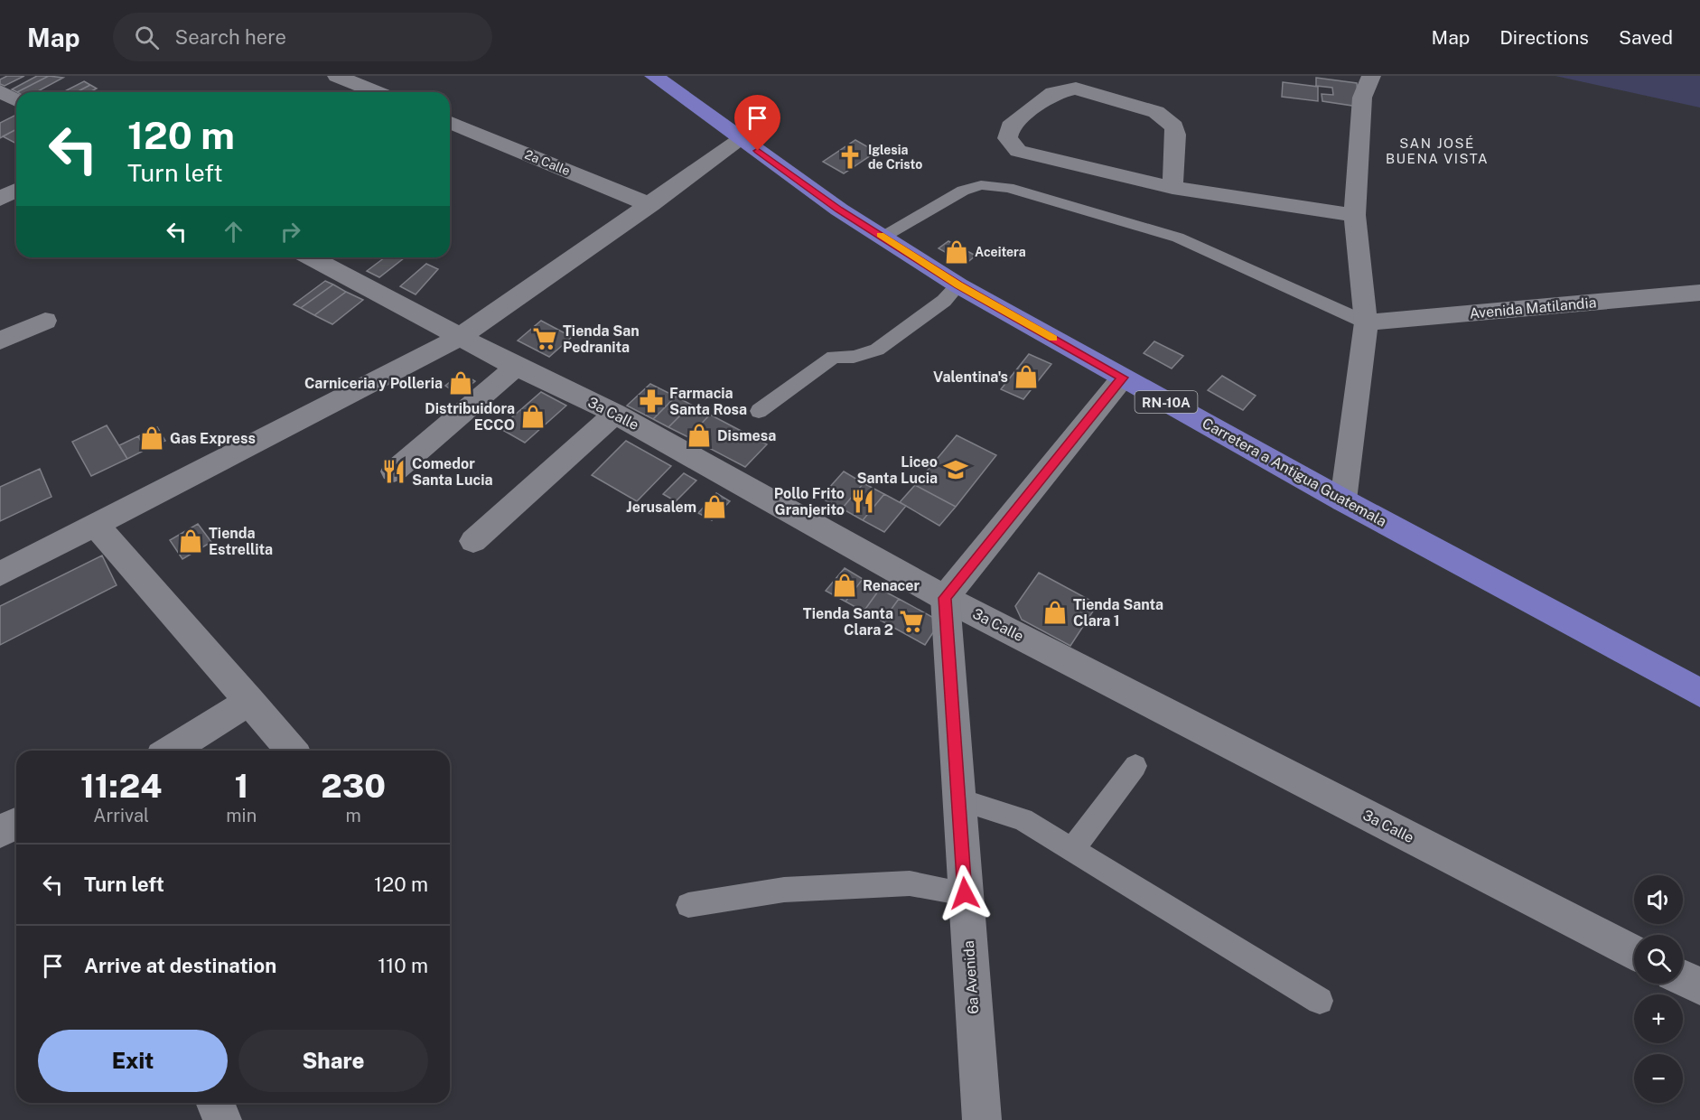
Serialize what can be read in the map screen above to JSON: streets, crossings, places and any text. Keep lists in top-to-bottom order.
{
  "streets": {
    "main road": ["RN-10A", "Carretera a Antigua Guatemala"],
    "street": [
      "2a Calle",
      "Avenida Matilandia",
      "3a Calle",
      "6a Avenida"
    ]
  },
  "crossings": [
    ["3a Calle", "6a Avenida"]
  ],
  "districts": ["SAN JOSÉ BUENA VISTA"],
  "places": {
    "church": ["Iglesia de Cristo"],
    "shop": [
      "Aceitera",
      "Valentina's",
      "Carniceria y Polleria",
      "Distribuidora ECCO",
      "Dismesa",
      "Gas Express",
      "Jerusalem",
      "Tienda Estrellita",
      "Renacer",
      "Tienda Santa Clara 1"
    ],
    "supermarket": ["Tienda San Pedranita", "Tienda Santa Clara 2"],
    "pharmacy": ["Farmacia Santa Rosa"],
    "school or university": ["Liceo Santa Lucia"],
    "restaurant": ["Comedor Santa Lucia", "Pollo Frito Granjerito"]
  },
  "page": {
    "header": "Map",
    "search": "Search here",
    "nav": ["Map", "Directions", "Saved"],
    "turn": ["120 m", "Turn left"],
    "eta": [
      "11:24",
      "Arrival",
      "1",
      "min",
      "230",
      "m"
    ],
    "list": [
      {
        "name": "Turn left",
        "value": "120 m"
      },
      {
        "name": "Arrive at destination",
        "value": "110 m"
      }
    ],
    "map_buttons": ["+", "−"],
    "buttons": ["Exit", "Share"]
  }
}
